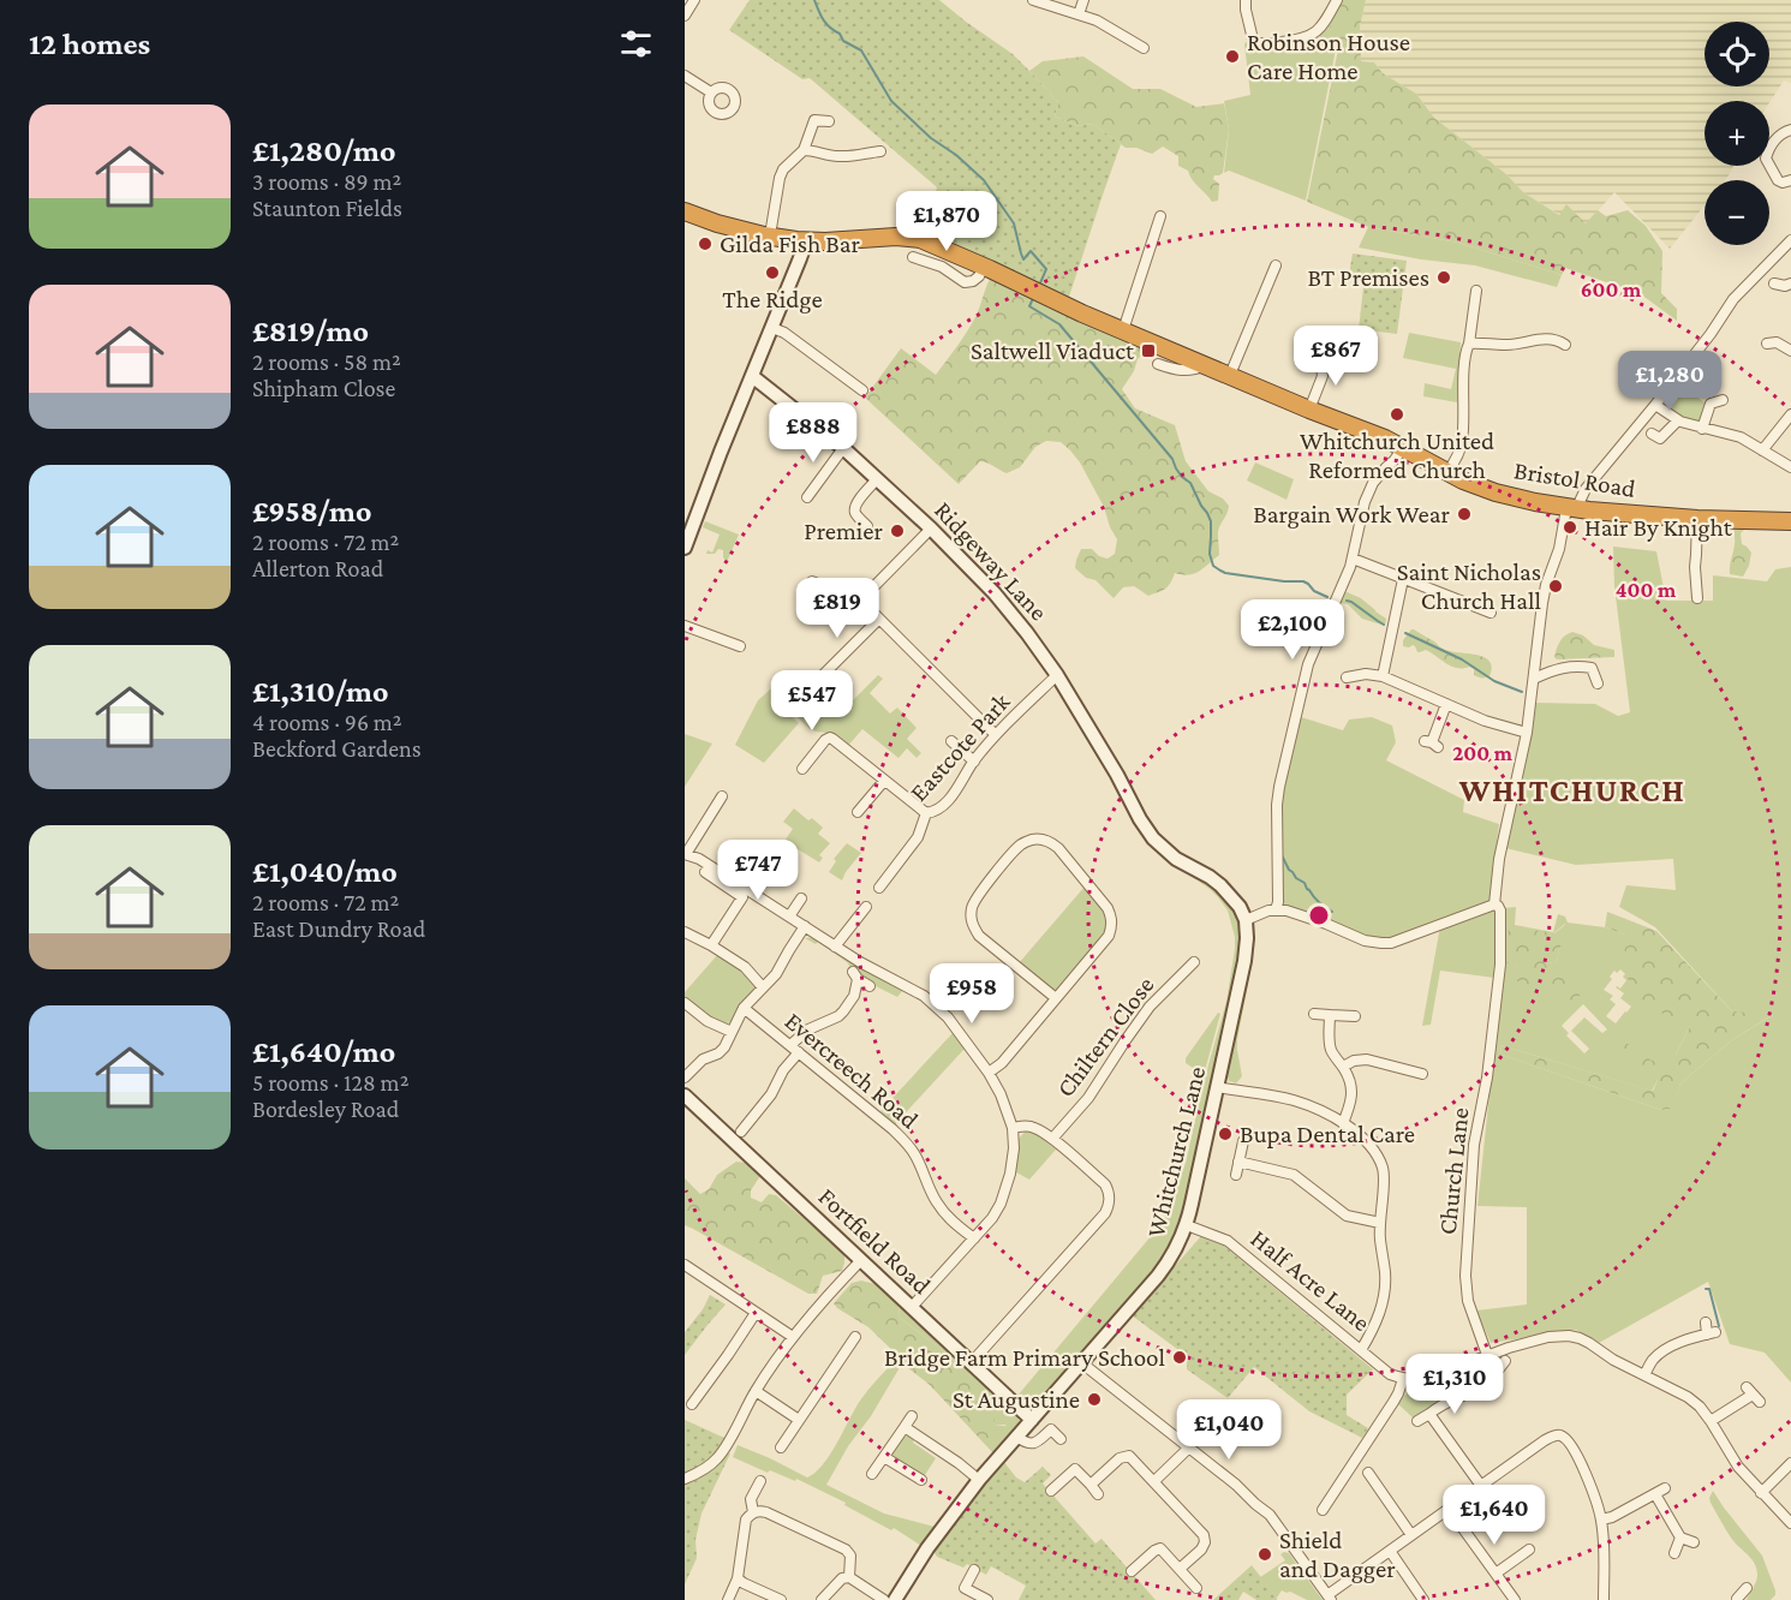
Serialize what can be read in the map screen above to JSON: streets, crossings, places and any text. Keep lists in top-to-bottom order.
{
  "streets": {
    "highway": ["Bristol Road"],
    "street": [
      "Ridgeway Lane",
      "Eastcote Park",
      "Chiltern Close",
      "Evercreech Road",
      "Whitchurch Lane",
      "Church Lane",
      "Fortfield Road",
      "Half Acre Lane"
    ]
  },
  "crossings": [
    ["Bristol Road", "Church Lane"],
    ["Ridgeway Lane", "Eastcote Park"],
    ["Ridgeway Lane", "Whitchurch Lane"],
    ["Whitchurch Lane", "Fortfield Road"],
    ["Whitchurch Lane", "Half Acre Lane"]
  ],
  "districts": ["WHITCHURCH"],
  "places": {
    "other": [
      "Robinson House Care Home",
      "Gilda Fish Bar",
      "The Ridge",
      "BT Premises",
      "Whitchurch United Reformed Church",
      "Bargain Work Wear",
      "Hair By Knight",
      "Premier",
      "Saint Nicholas Church Hall",
      "Bupa Dental Care",
      "Bridge Farm Primary School",
      "St Augustine",
      "Shield and Dagger"
    ],
    "transit": ["Saltwell Viaduct"]
  },
  "page": {
    "heading": "12 homes",
    "map_buttons": ["+", "−"],
    "list": [
      {
        "name": "£1,280/mo",
        "note": "3 rooms · 89 m² · Staunton Fields"
      },
      {
        "name": "£819/mo",
        "note": "2 rooms · 58 m² · Shipham Close"
      },
      {
        "name": "£958/mo",
        "note": "2 rooms · 72 m² · Allerton Road"
      },
      {
        "name": "£1,310/mo",
        "note": "4 rooms · 96 m² · Beckford Gardens"
      },
      {
        "name": "£1,040/mo",
        "note": "2 rooms · 72 m² · East Dundry Road"
      },
      {
        "name": "£1,640/mo",
        "note": "5 rooms · 128 m² · Bordesley Road"
      }
    ],
    "price": [
      "£1,870",
      "£867",
      "£1,280",
      "£888",
      "£819",
      "£2,100",
      "£547",
      "£747",
      "£958",
      "£1,310",
      "£1,040",
      "£1,640"
    ]
  },
  "rings": ["600 m", "400 m", "200 m"]
}
